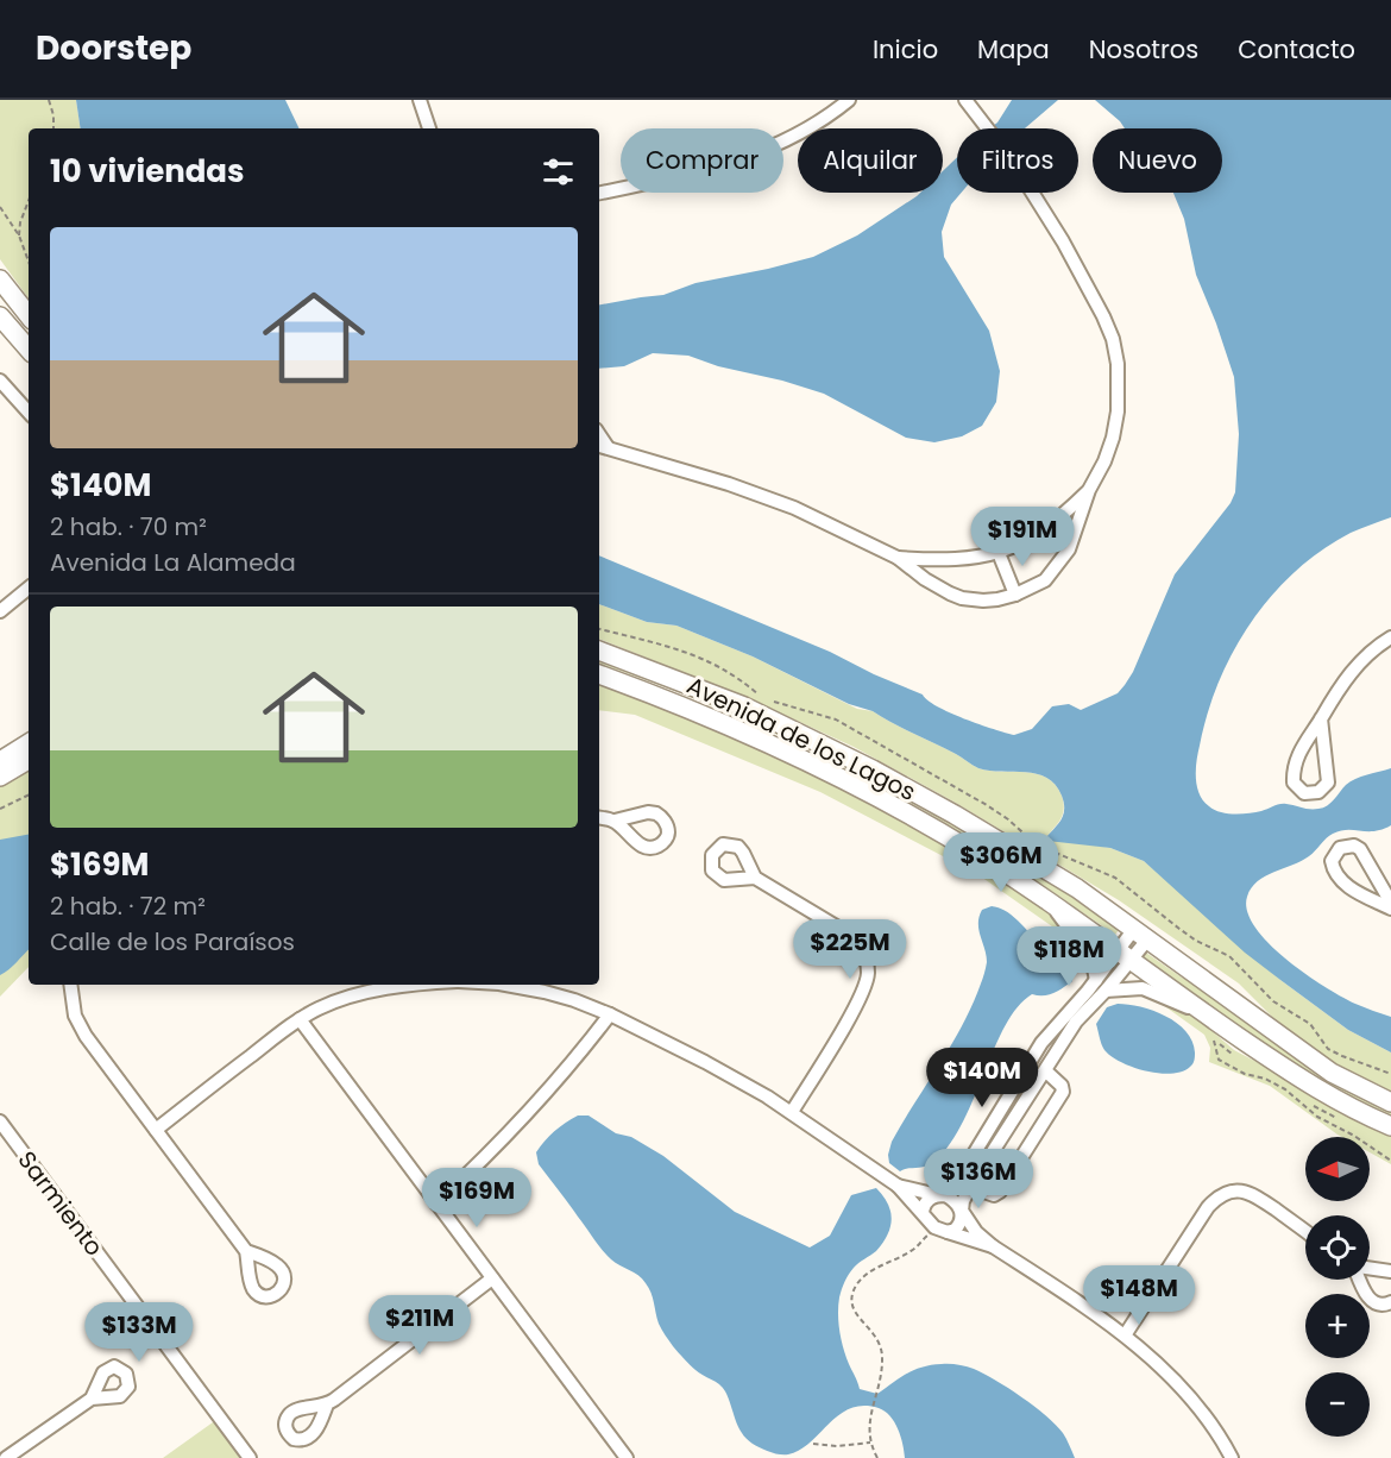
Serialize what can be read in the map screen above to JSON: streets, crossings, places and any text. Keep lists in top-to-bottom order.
{
  "streets": {
    "street": ["Avenida de los Lagos", "Sarmiento"]
  },
  "north": "left",
  "page": {
    "header": "Doorstep",
    "nav": [
      "Inicio",
      "Mapa",
      "Nosotros",
      "Contacto"
    ],
    "chip": [
      "Comprar",
      "Alquilar",
      "Filtros",
      "Nuevo"
    ],
    "heading": "10 viviendas",
    "list": [
      {
        "name": "$140M",
        "note": "2 hab. · 70 m² · Avenida La Alameda"
      },
      {
        "name": "$169M",
        "note": "2 hab. · 72 m² · Calle de los Paraísos"
      }
    ],
    "price": [
      "$191M",
      "$306M",
      "$225M",
      "$118M",
      "$140M",
      "$136M",
      "$169M",
      "$148M",
      "$211M",
      "$133M"
    ],
    "map_buttons": ["+", "−"]
  }
}
